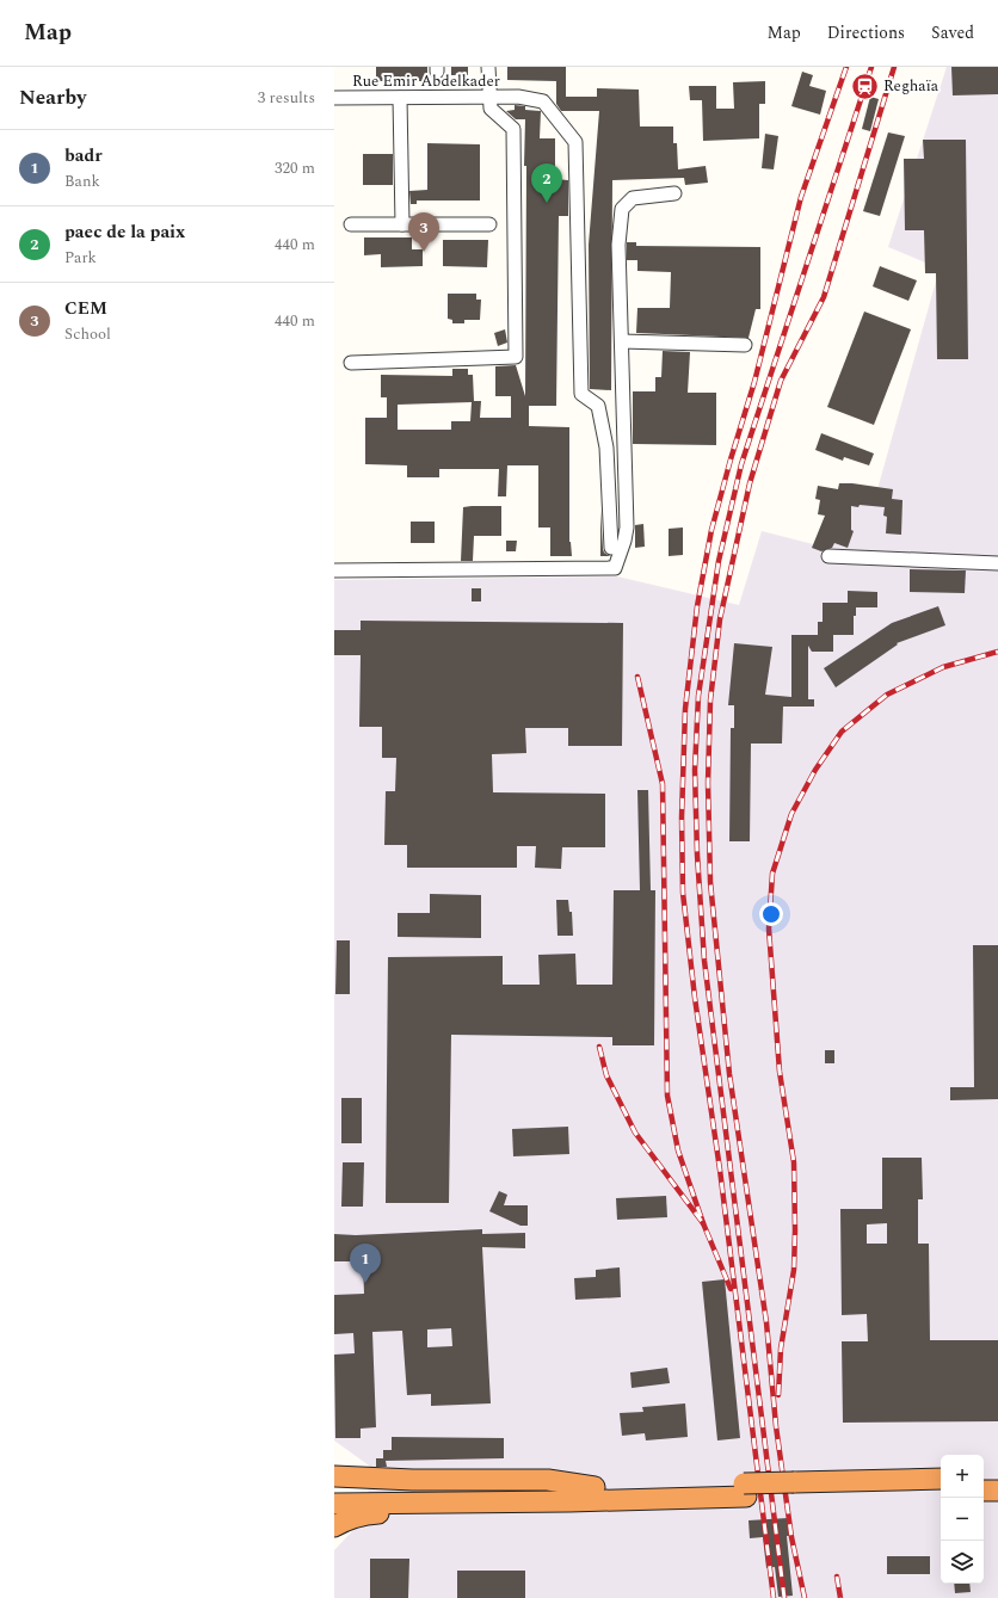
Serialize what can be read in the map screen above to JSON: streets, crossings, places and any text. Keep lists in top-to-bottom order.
{
  "streets": {
    "street": ["Rue Emir Abdelkader"]
  },
  "places": {
    "station": ["Reghaïa"]
  },
  "page": {
    "header": "Map",
    "nav": ["Map", "Directions", "Saved"],
    "heading": ["Nearby", "3 results"],
    "list": [
      {
        "mark": "1",
        "name": "badr",
        "note": "Bank",
        "value": "320 m"
      },
      {
        "mark": "2",
        "name": "paec de la paix",
        "note": "Park",
        "value": "440 m"
      },
      {
        "mark": "3",
        "name": "CEM",
        "note": "School",
        "value": "440 m"
      }
    ],
    "pins": ["2", "3", "1"],
    "map_buttons": ["+", "−"]
  }
}
